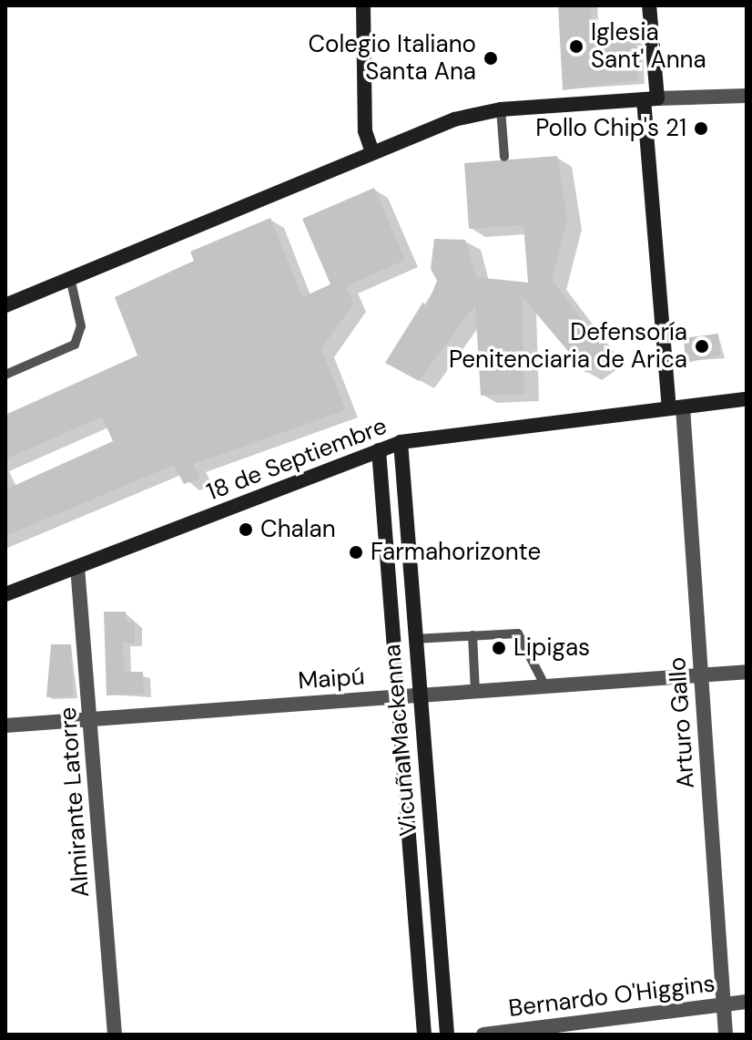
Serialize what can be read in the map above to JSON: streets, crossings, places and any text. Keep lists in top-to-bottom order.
{
  "streets": {
    "main road": ["18 de Septiembre", "Arturo Gallo", "Vicuña Mackenna"],
    "street": ["Maipú", "Almirante Latorre", "Bernardo O'Higgins"]
  },
  "crossings": [
    ["18 de Septiembre", "Arturo Gallo"],
    ["18 de Septiembre", "Vicuña Mackenna"],
    ["18 de Septiembre", "Almirante Latorre"],
    ["Maipú", "Arturo Gallo"],
    ["Maipú", "Vicuña Mackenna"],
    ["Maipú", "Almirante Latorre"],
    ["Arturo Gallo", "Bernardo O'Higgins"]
  ],
  "places": [
    "Iglesia Sant' Anna",
    "Colegio Italiano Santa Ana",
    "Pollo Chip's 21",
    "Defensoría Penitenciaria de Arica",
    "Chalan",
    "Farmahorizonte",
    "Lipigas"
  ]
}
